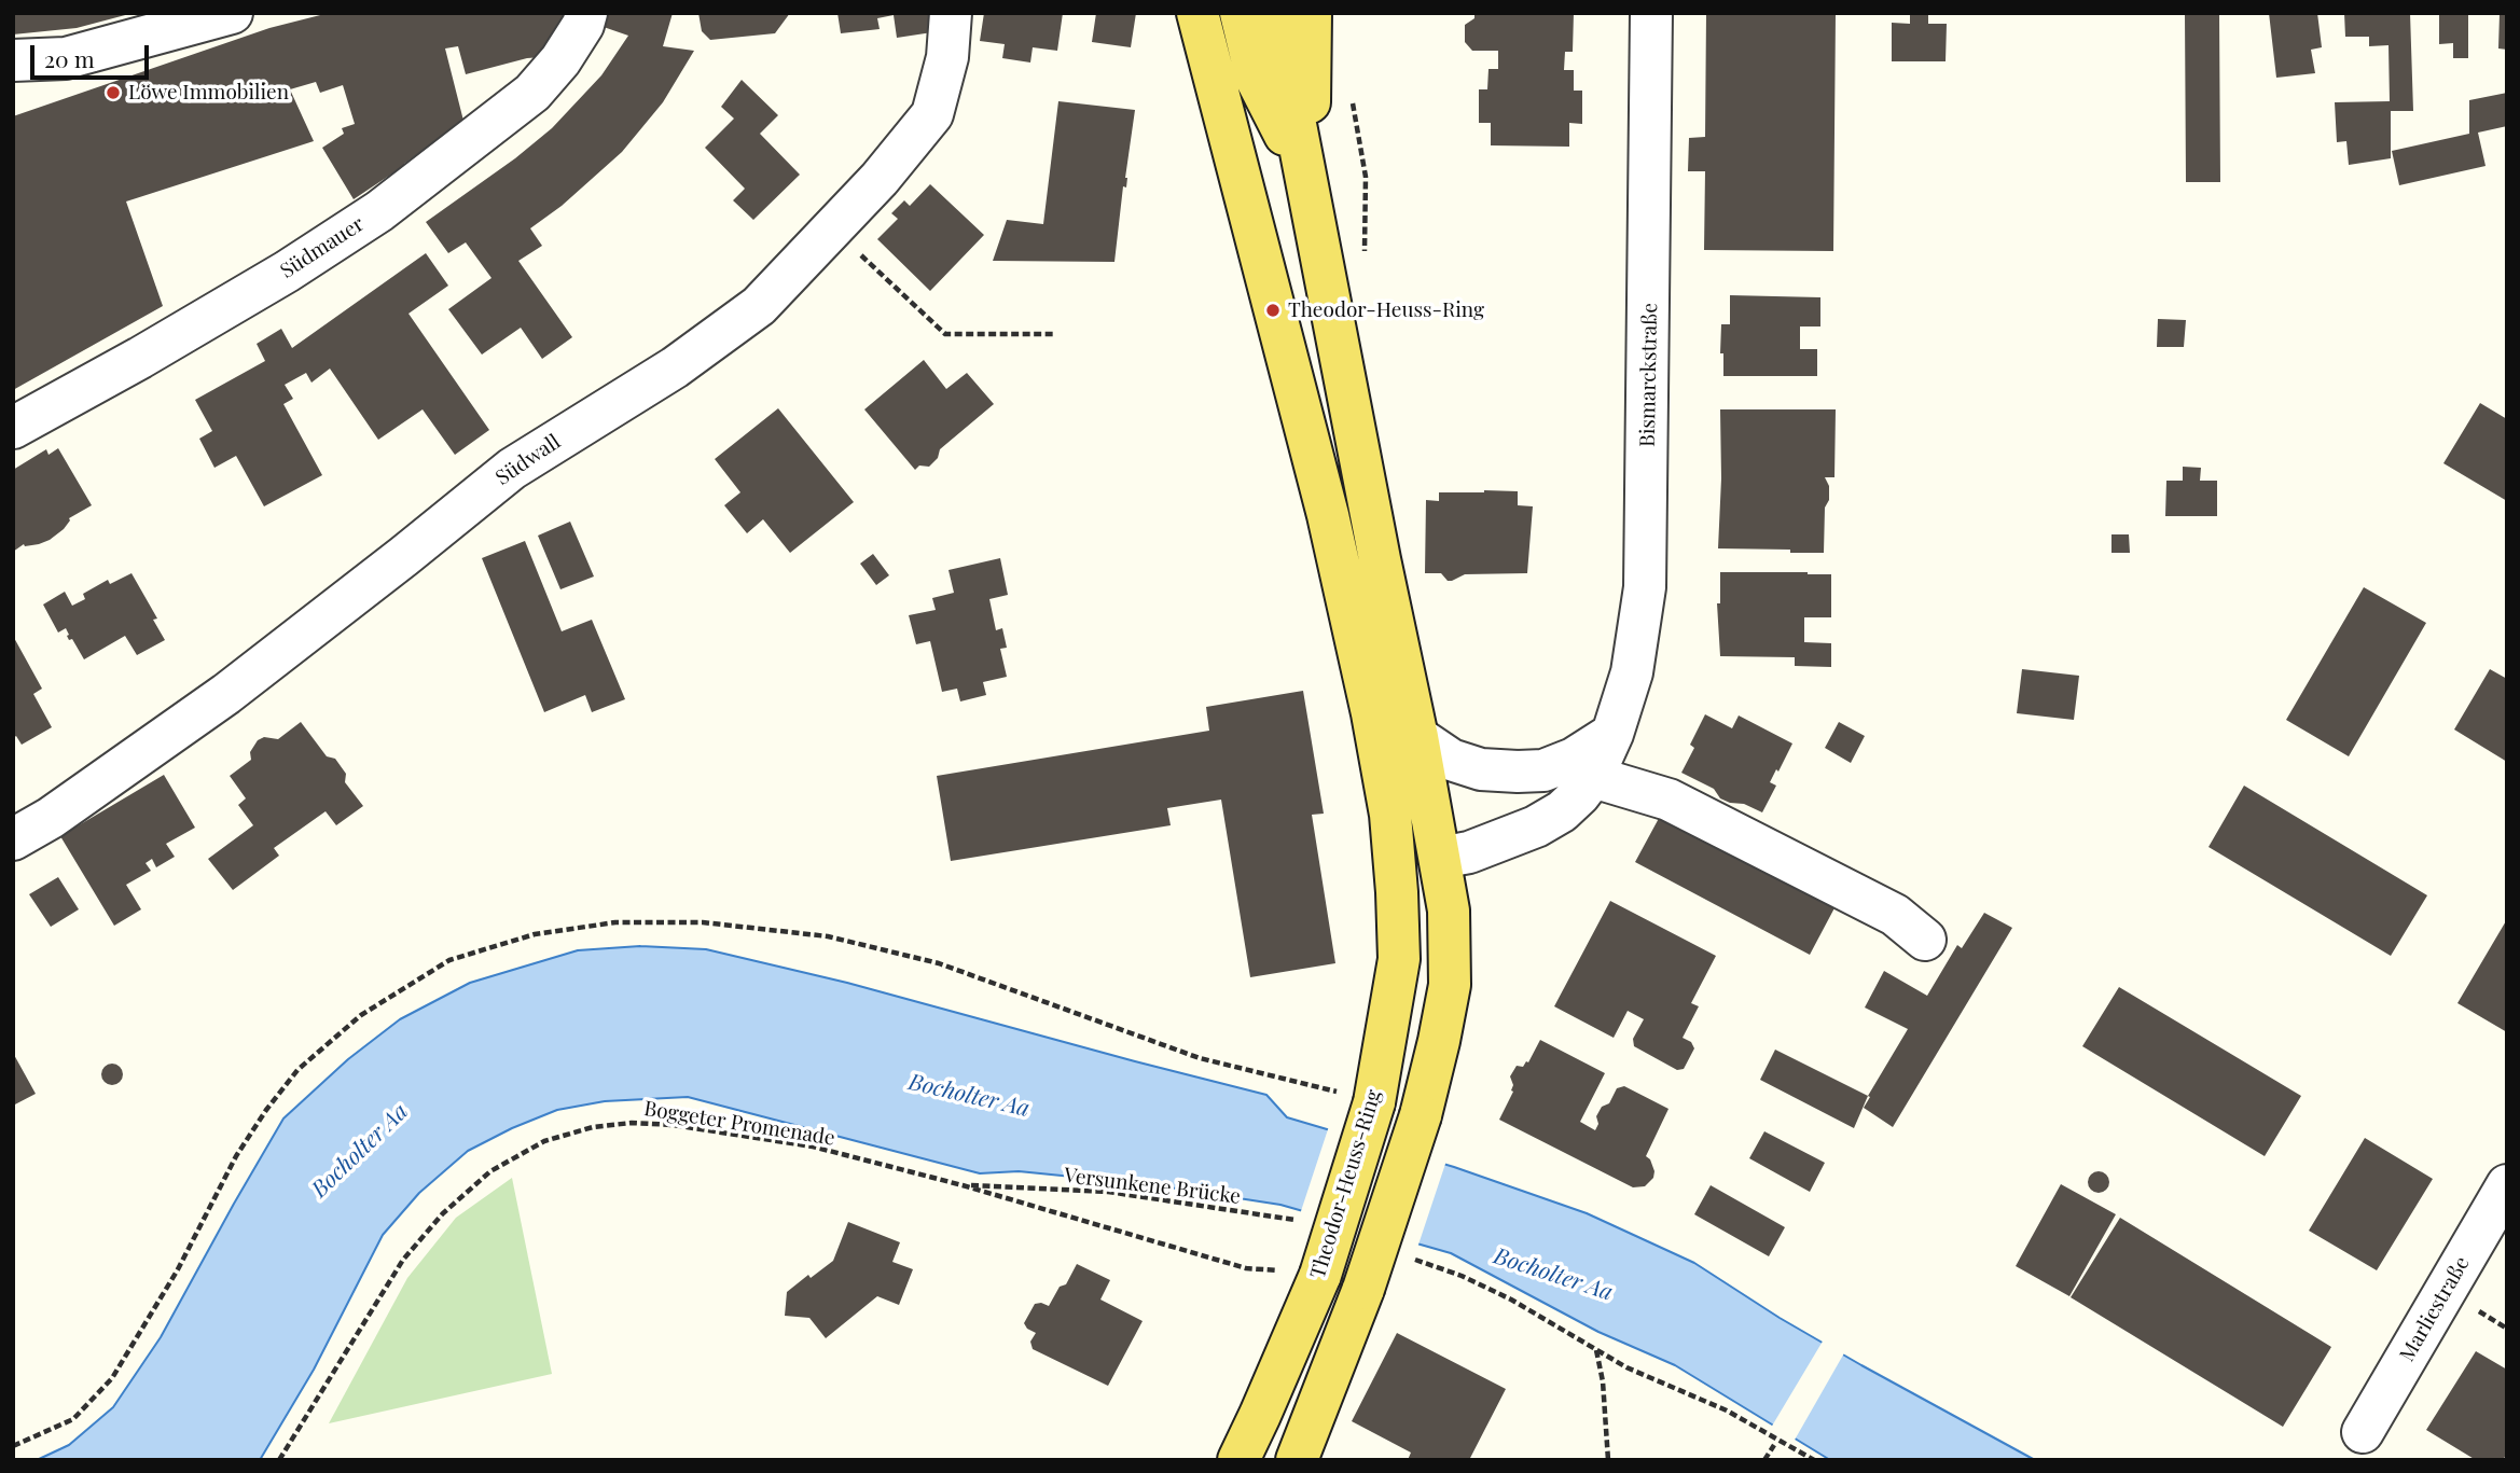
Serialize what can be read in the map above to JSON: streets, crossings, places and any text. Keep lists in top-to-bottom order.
{
  "streets": {
    "main road": ["Theodor-Heuss-Ring"],
    "street": [
      "Südmauer",
      "Bismarckstraße",
      "Südwall",
      "Marliestraße"
    ],
    "path": ["Boggeter Promenade", "Versunkene Brücke"]
  },
  "crossings": [
    ["Boggeter Promenade", "Versunkene Brücke"]
  ],
  "water": ["Bocholter Aa"],
  "places": ["Löwe Immobilien", "Theodor-Heuss-Ring"],
  "scale_bar": "20 m"
}
